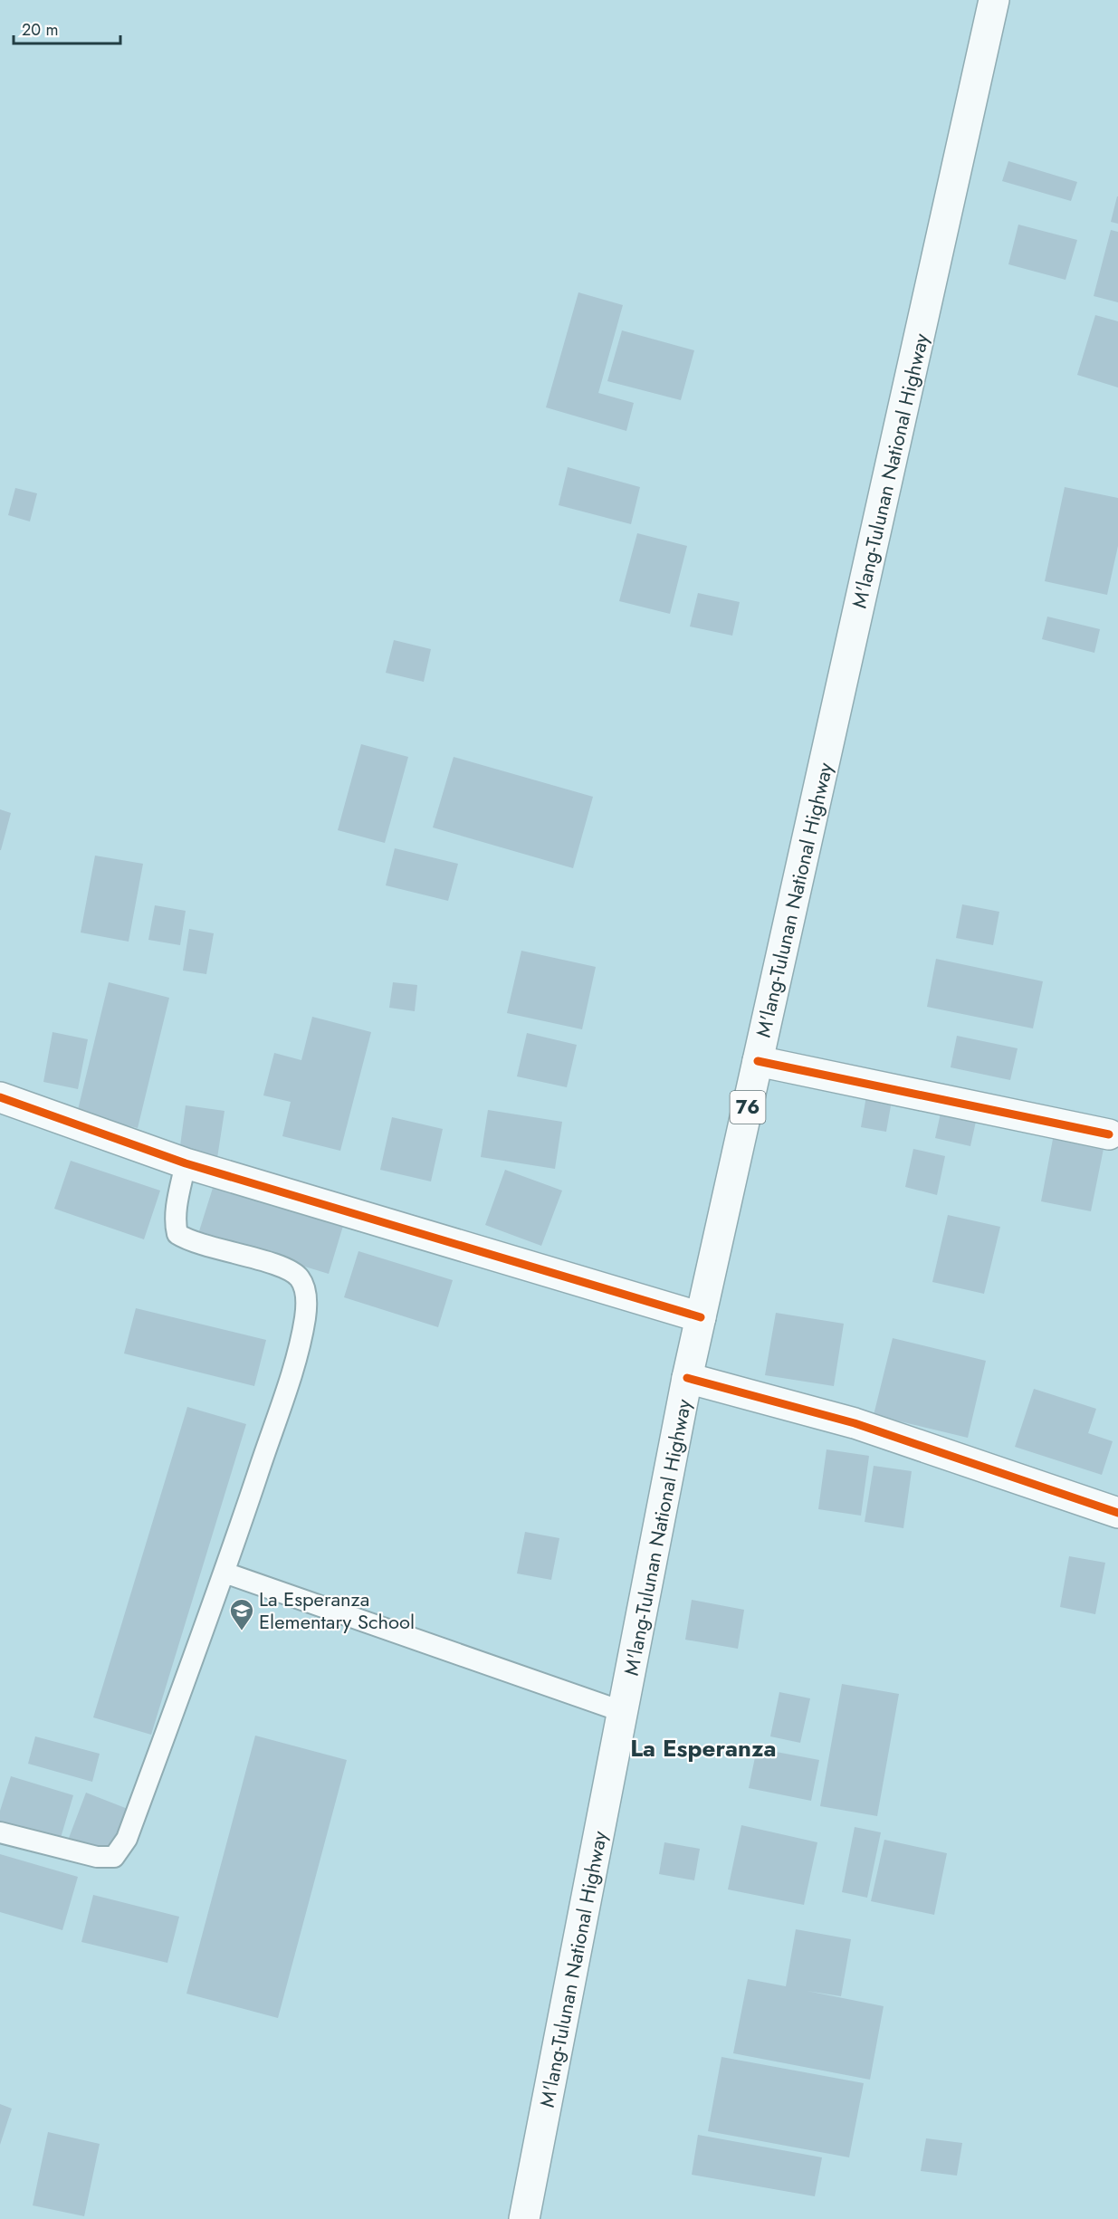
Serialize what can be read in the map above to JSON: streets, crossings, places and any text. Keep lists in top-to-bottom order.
{
  "streets": {
    "main road": ["M'lang-Tulunan National Highway", "76"]
  },
  "districts": ["La Esperanza"],
  "places": {
    "school or university": ["La Esperanza Elementary School"]
  },
  "scale_bar": "20 m"
}
